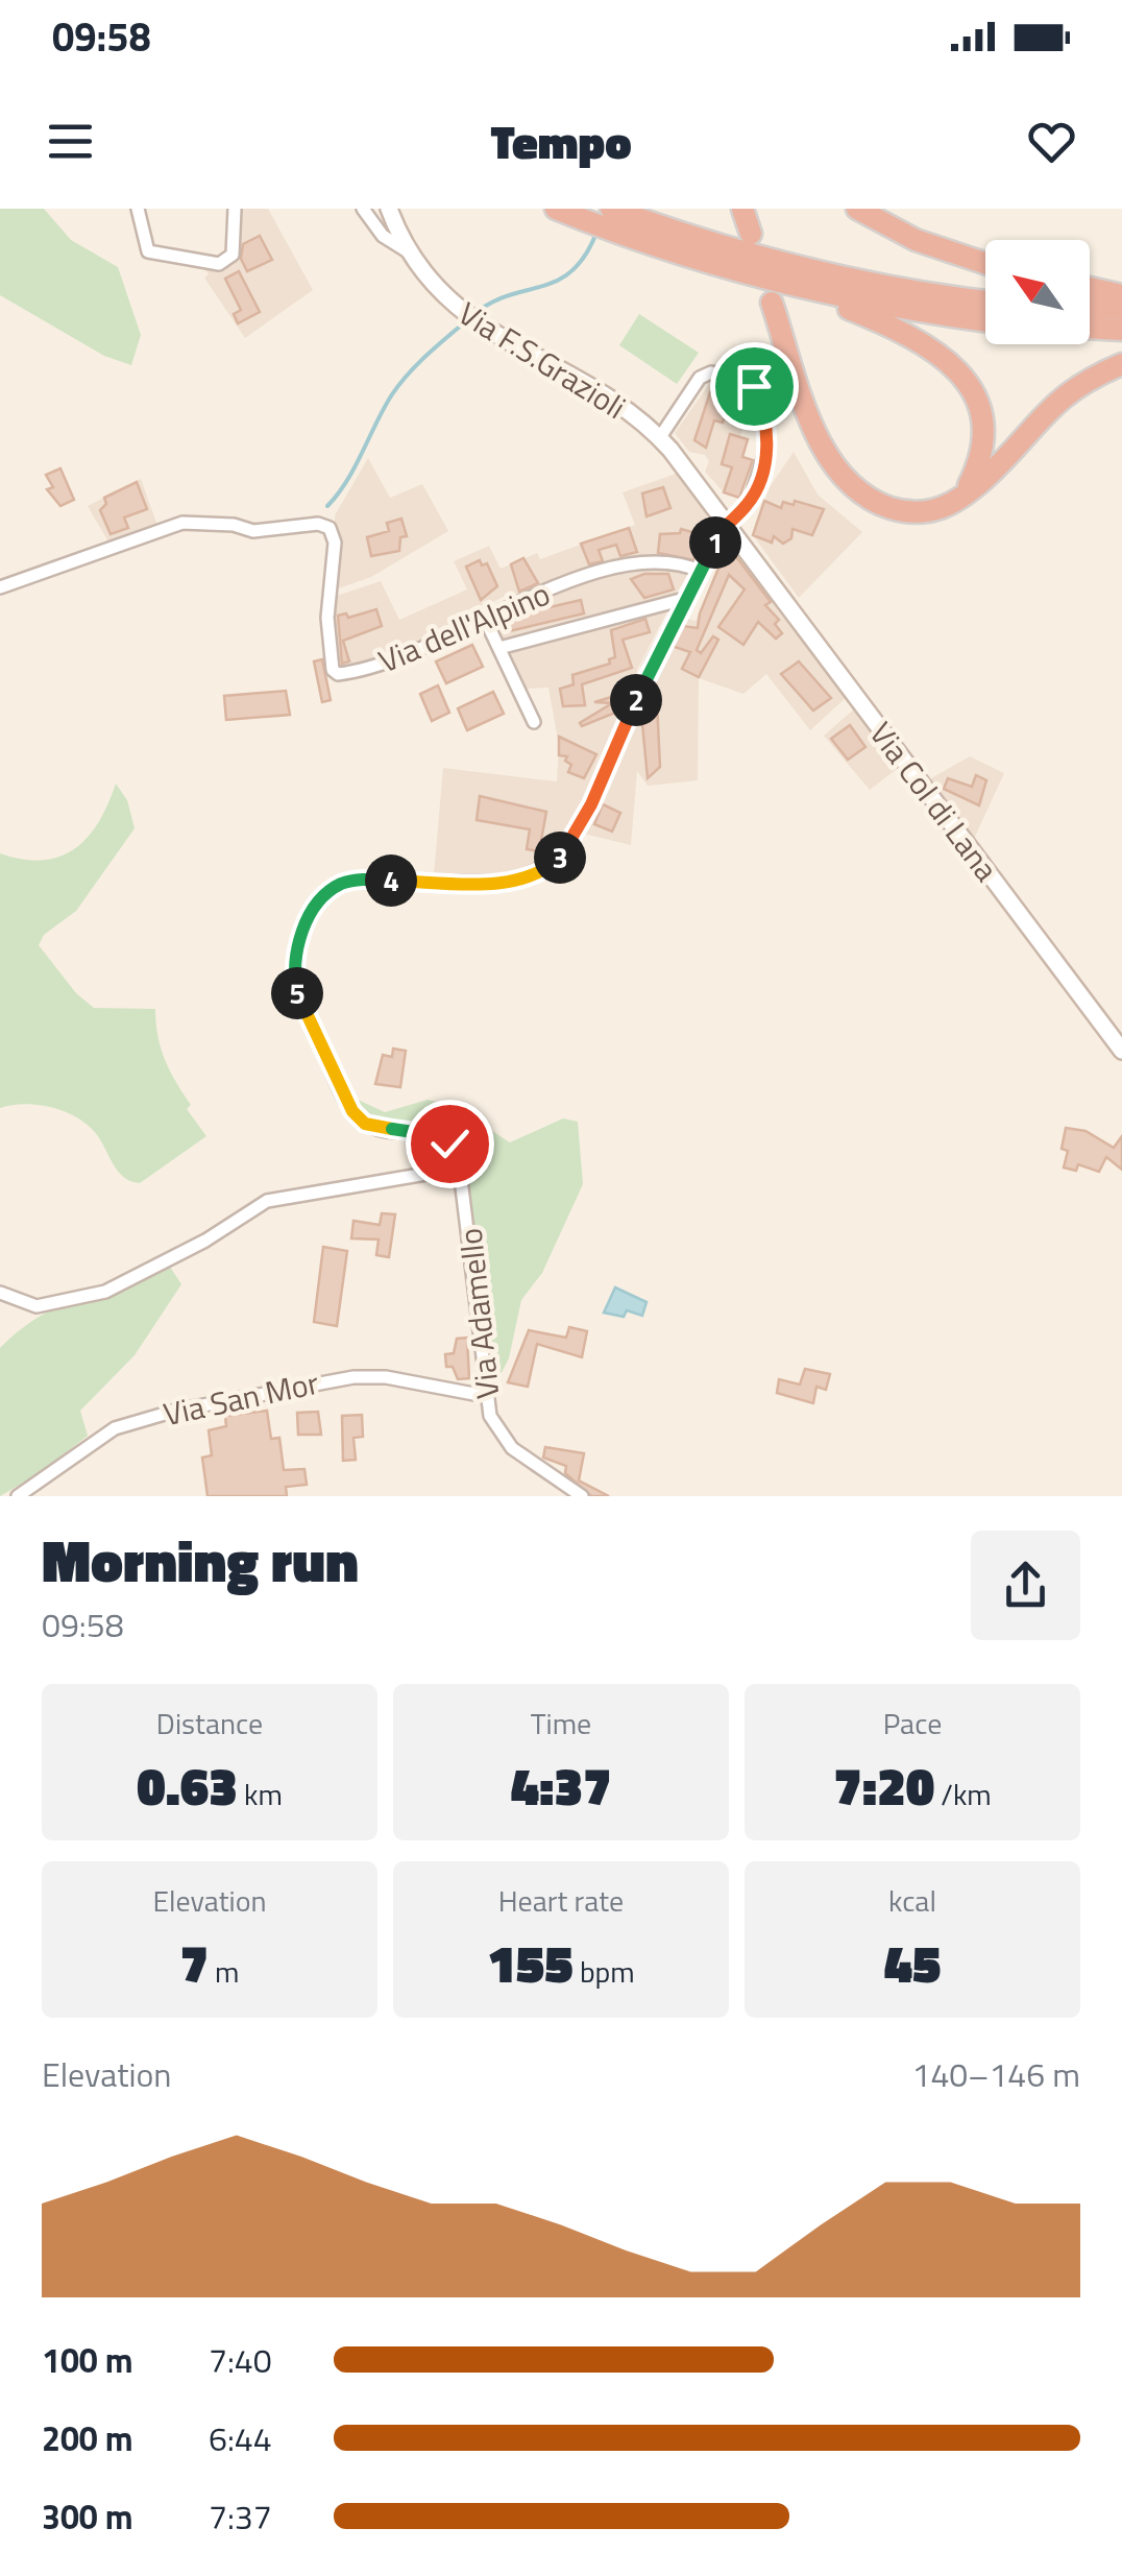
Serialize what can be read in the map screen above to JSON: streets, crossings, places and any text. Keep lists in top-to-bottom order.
{
  "streets": {
    "main road": ["Via F.S.Grazioli", "Via Col di Lana"],
    "street": ["Via dell'Alpino", "Via Adamello", "Via San Mor"]
  },
  "crossings": [
    ["Via F.S.Grazioli", "Via Col di Lana"],
    ["Via Adamello", "Via San Mor"]
  ],
  "north": "top left",
  "page": {
    "status": "09:58",
    "header": "Tempo",
    "pins": [
      "1",
      "2",
      "3",
      "4",
      "5"
    ],
    "heading": ["Morning run", "09:58"],
    "stats": [
      ["Distance", "0.63 km"],
      ["Time", "4:37"],
      ["Pace", "7:20 /km"],
      ["Elevation", "7 m"],
      ["Heart rate", "155 bpm"],
      ["kcal", "45"]
    ],
    "chart": ["Elevation", "140–146 m"],
    "list": [
      {
        "name": "100 m",
        "note": "7:40"
      },
      {
        "name": "200 m",
        "note": "6:44"
      },
      {
        "name": "300 m",
        "note": "7:37"
      }
    ]
  }
}
